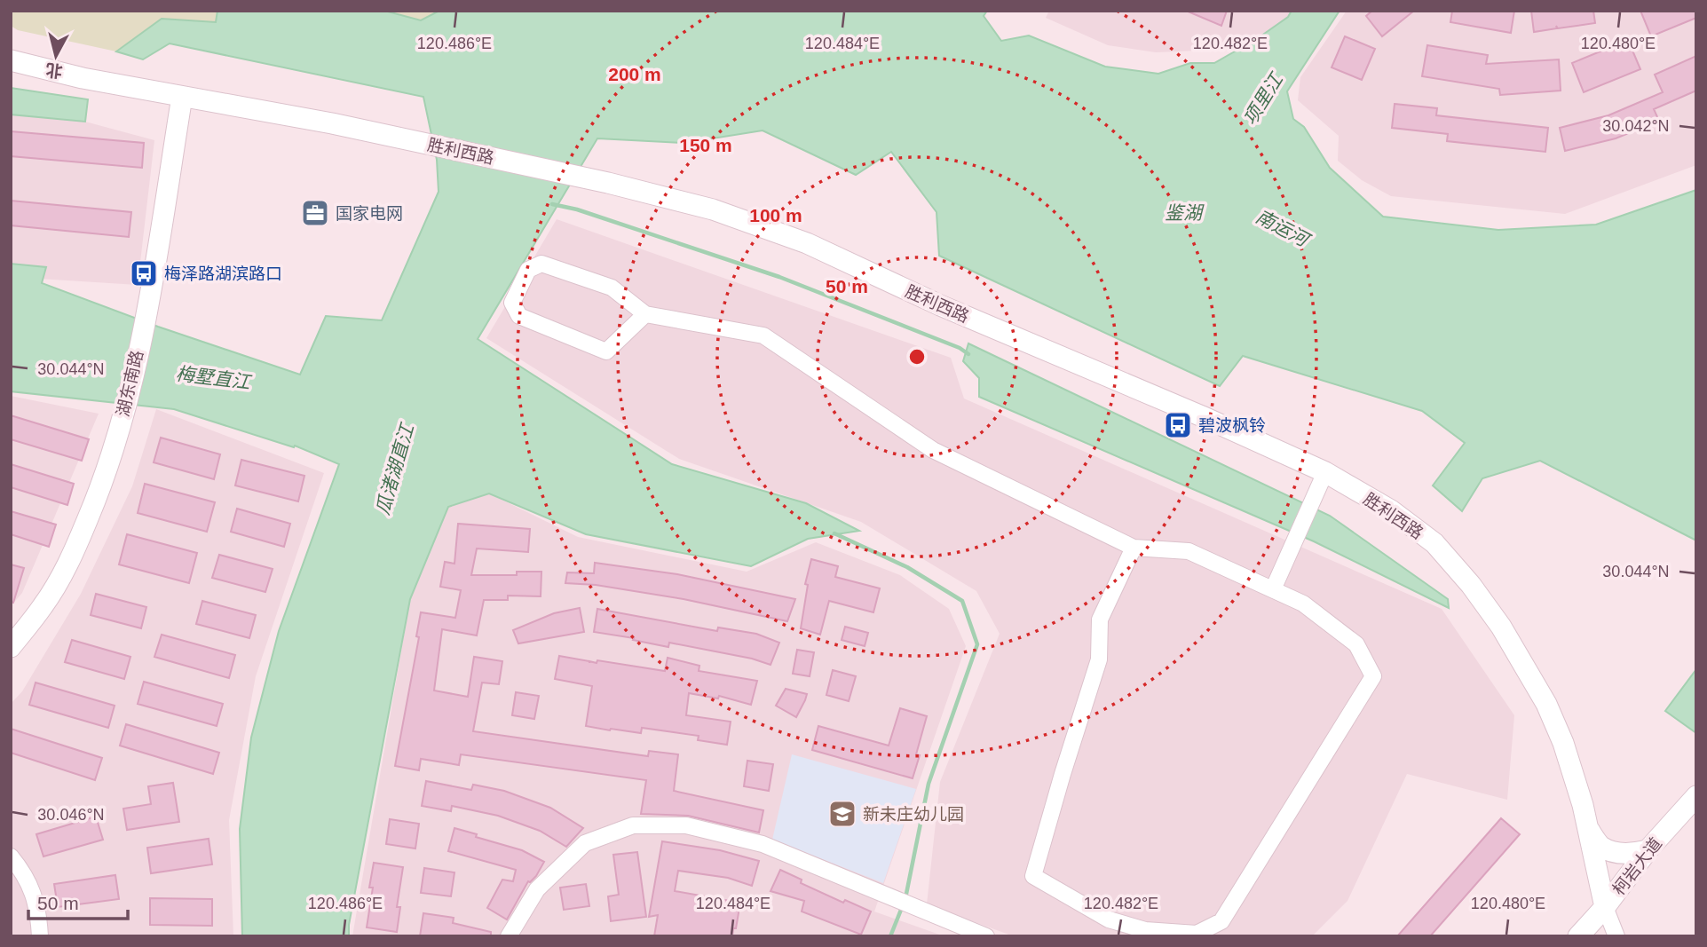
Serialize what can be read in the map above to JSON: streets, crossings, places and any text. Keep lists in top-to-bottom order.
{
  "streets": {
    "street": ["胜利西路", "湖东南路", "柯岩大道"]
  },
  "crossings": [
    ["胜利西路", "湖东南路"],
    ["胜利西路", "柯岩大道"]
  ],
  "water": [
    "项里江",
    "鉴湖",
    "南运河",
    "梅墅直江",
    "瓜渚湖直江"
  ],
  "places": {
    "office": ["国家电网"],
    "bus stop": ["梅泽路湖滨路口", "碧波枫铃"],
    "school or university": ["新未庄幼儿园"]
  },
  "scale_bar": "50 m",
  "north": "bottom",
  "coordinates": [
    "120.486°E",
    "120.484°E",
    "120.482°E",
    "120.480°E",
    "30.042°N",
    "30.044°N",
    "30.046°N"
  ],
  "rings": [
    "200 m",
    "150 m",
    "100 m",
    "50 m"
  ]
}
